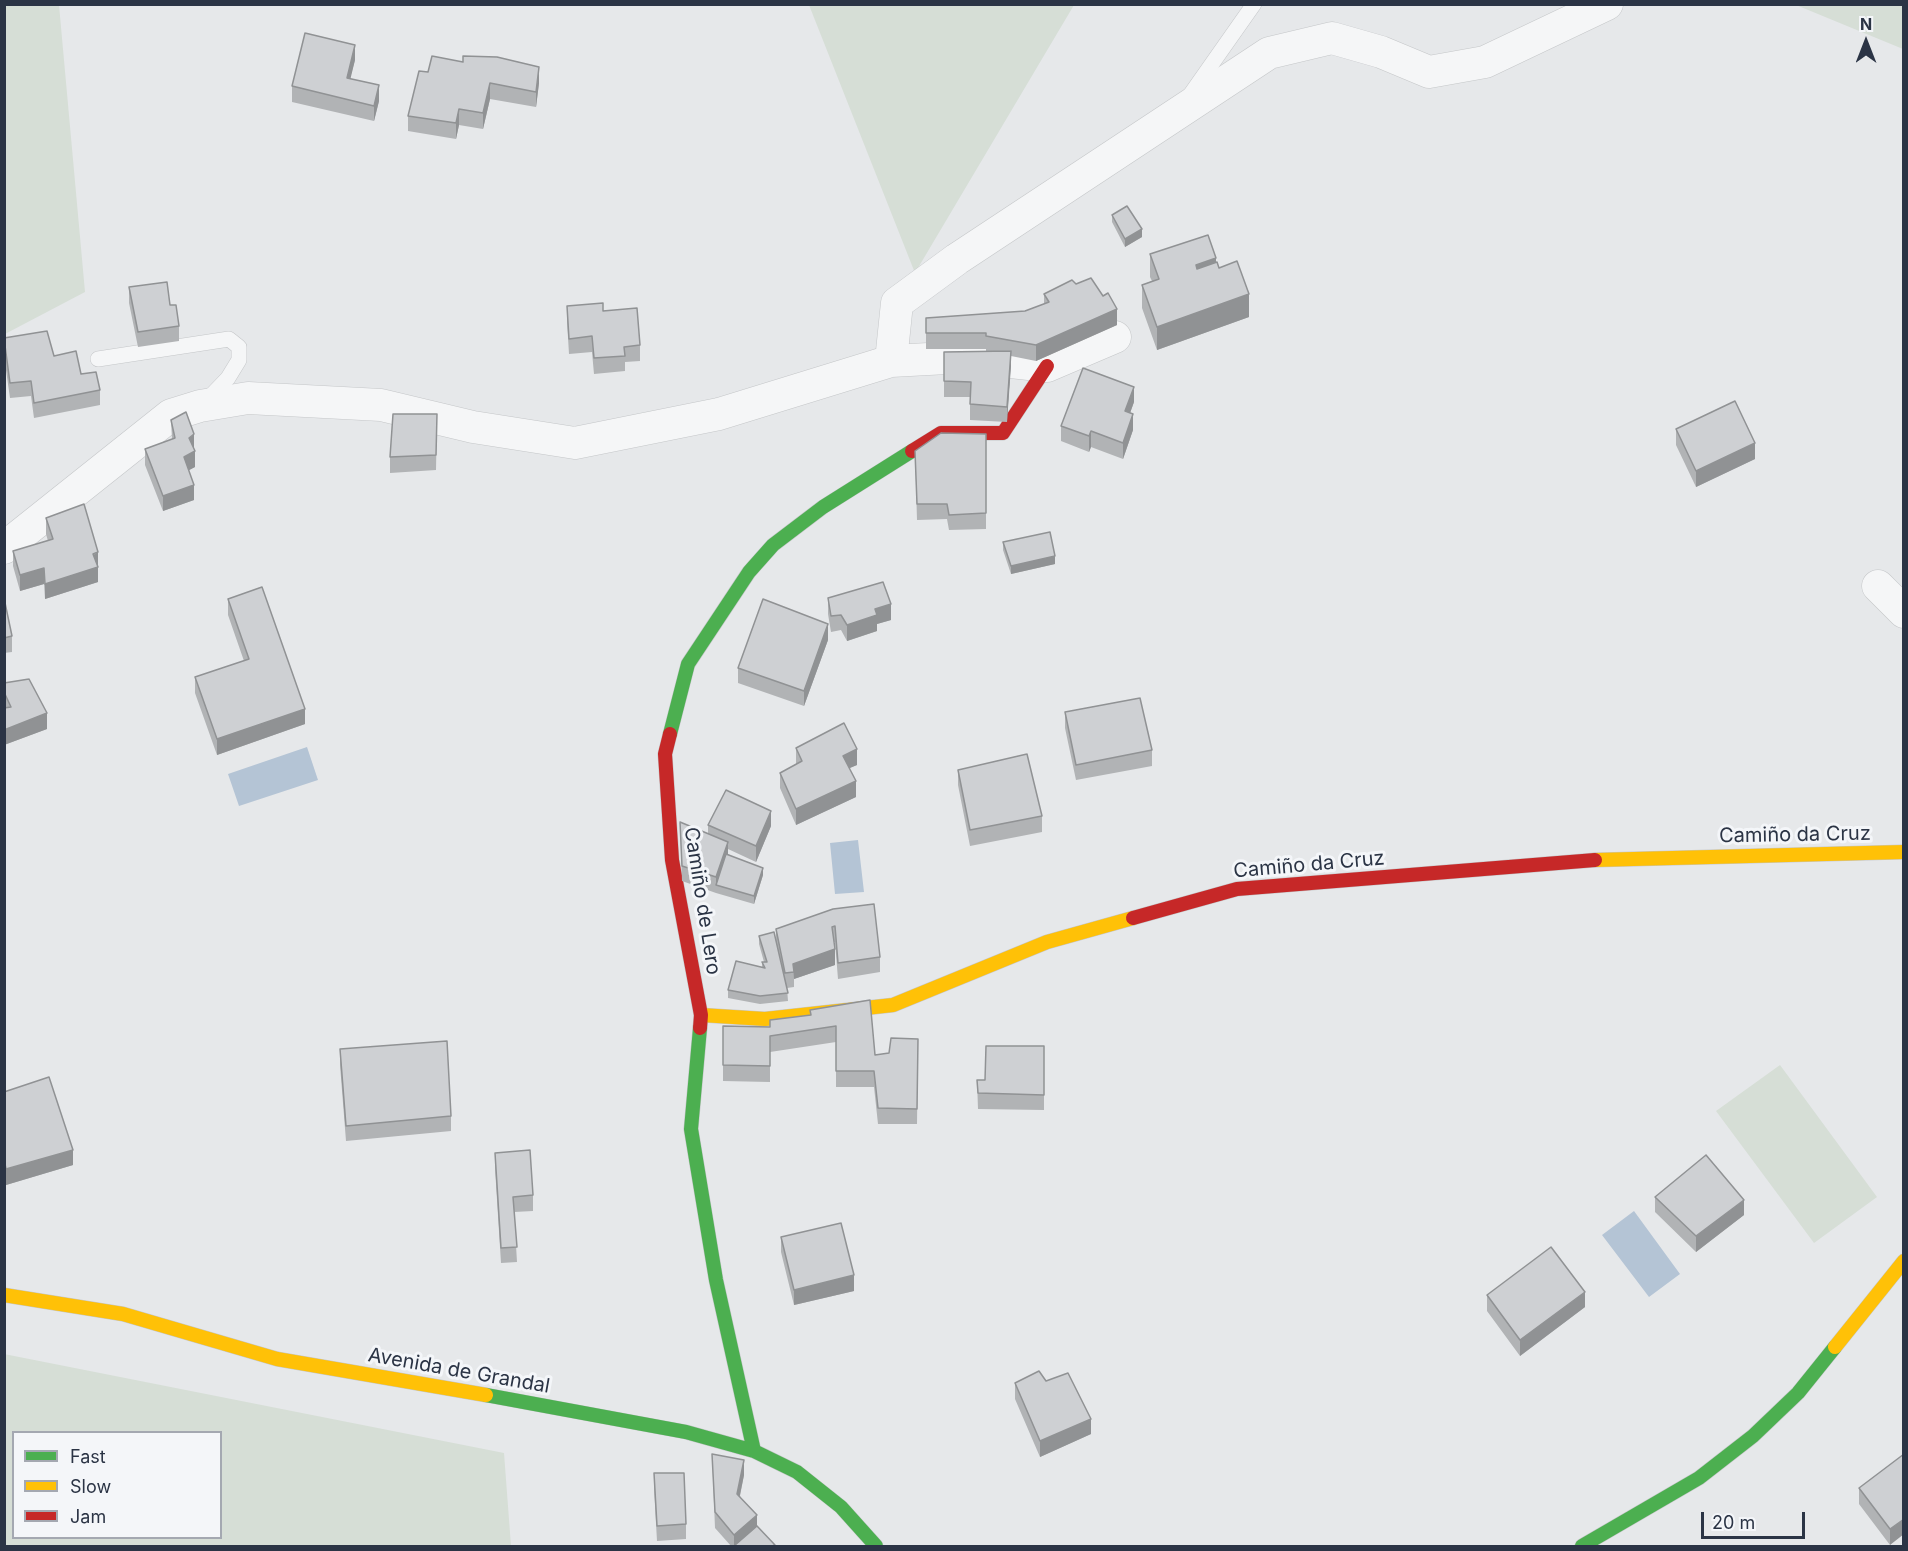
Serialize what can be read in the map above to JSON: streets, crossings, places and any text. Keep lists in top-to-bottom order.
{
  "streets": {
    "street": ["Camiño da Cruz", "Camiño de Lero", "Avenida de Grandal"]
  },
  "crossings": [
    ["Camiño da Cruz", "Camiño de Lero"],
    ["Camiño de Lero", "Avenida de Grandal"]
  ],
  "legend": ["Fast", "Slow", "Jam"],
  "scale_bar": "20 m",
  "north": "top"
}
